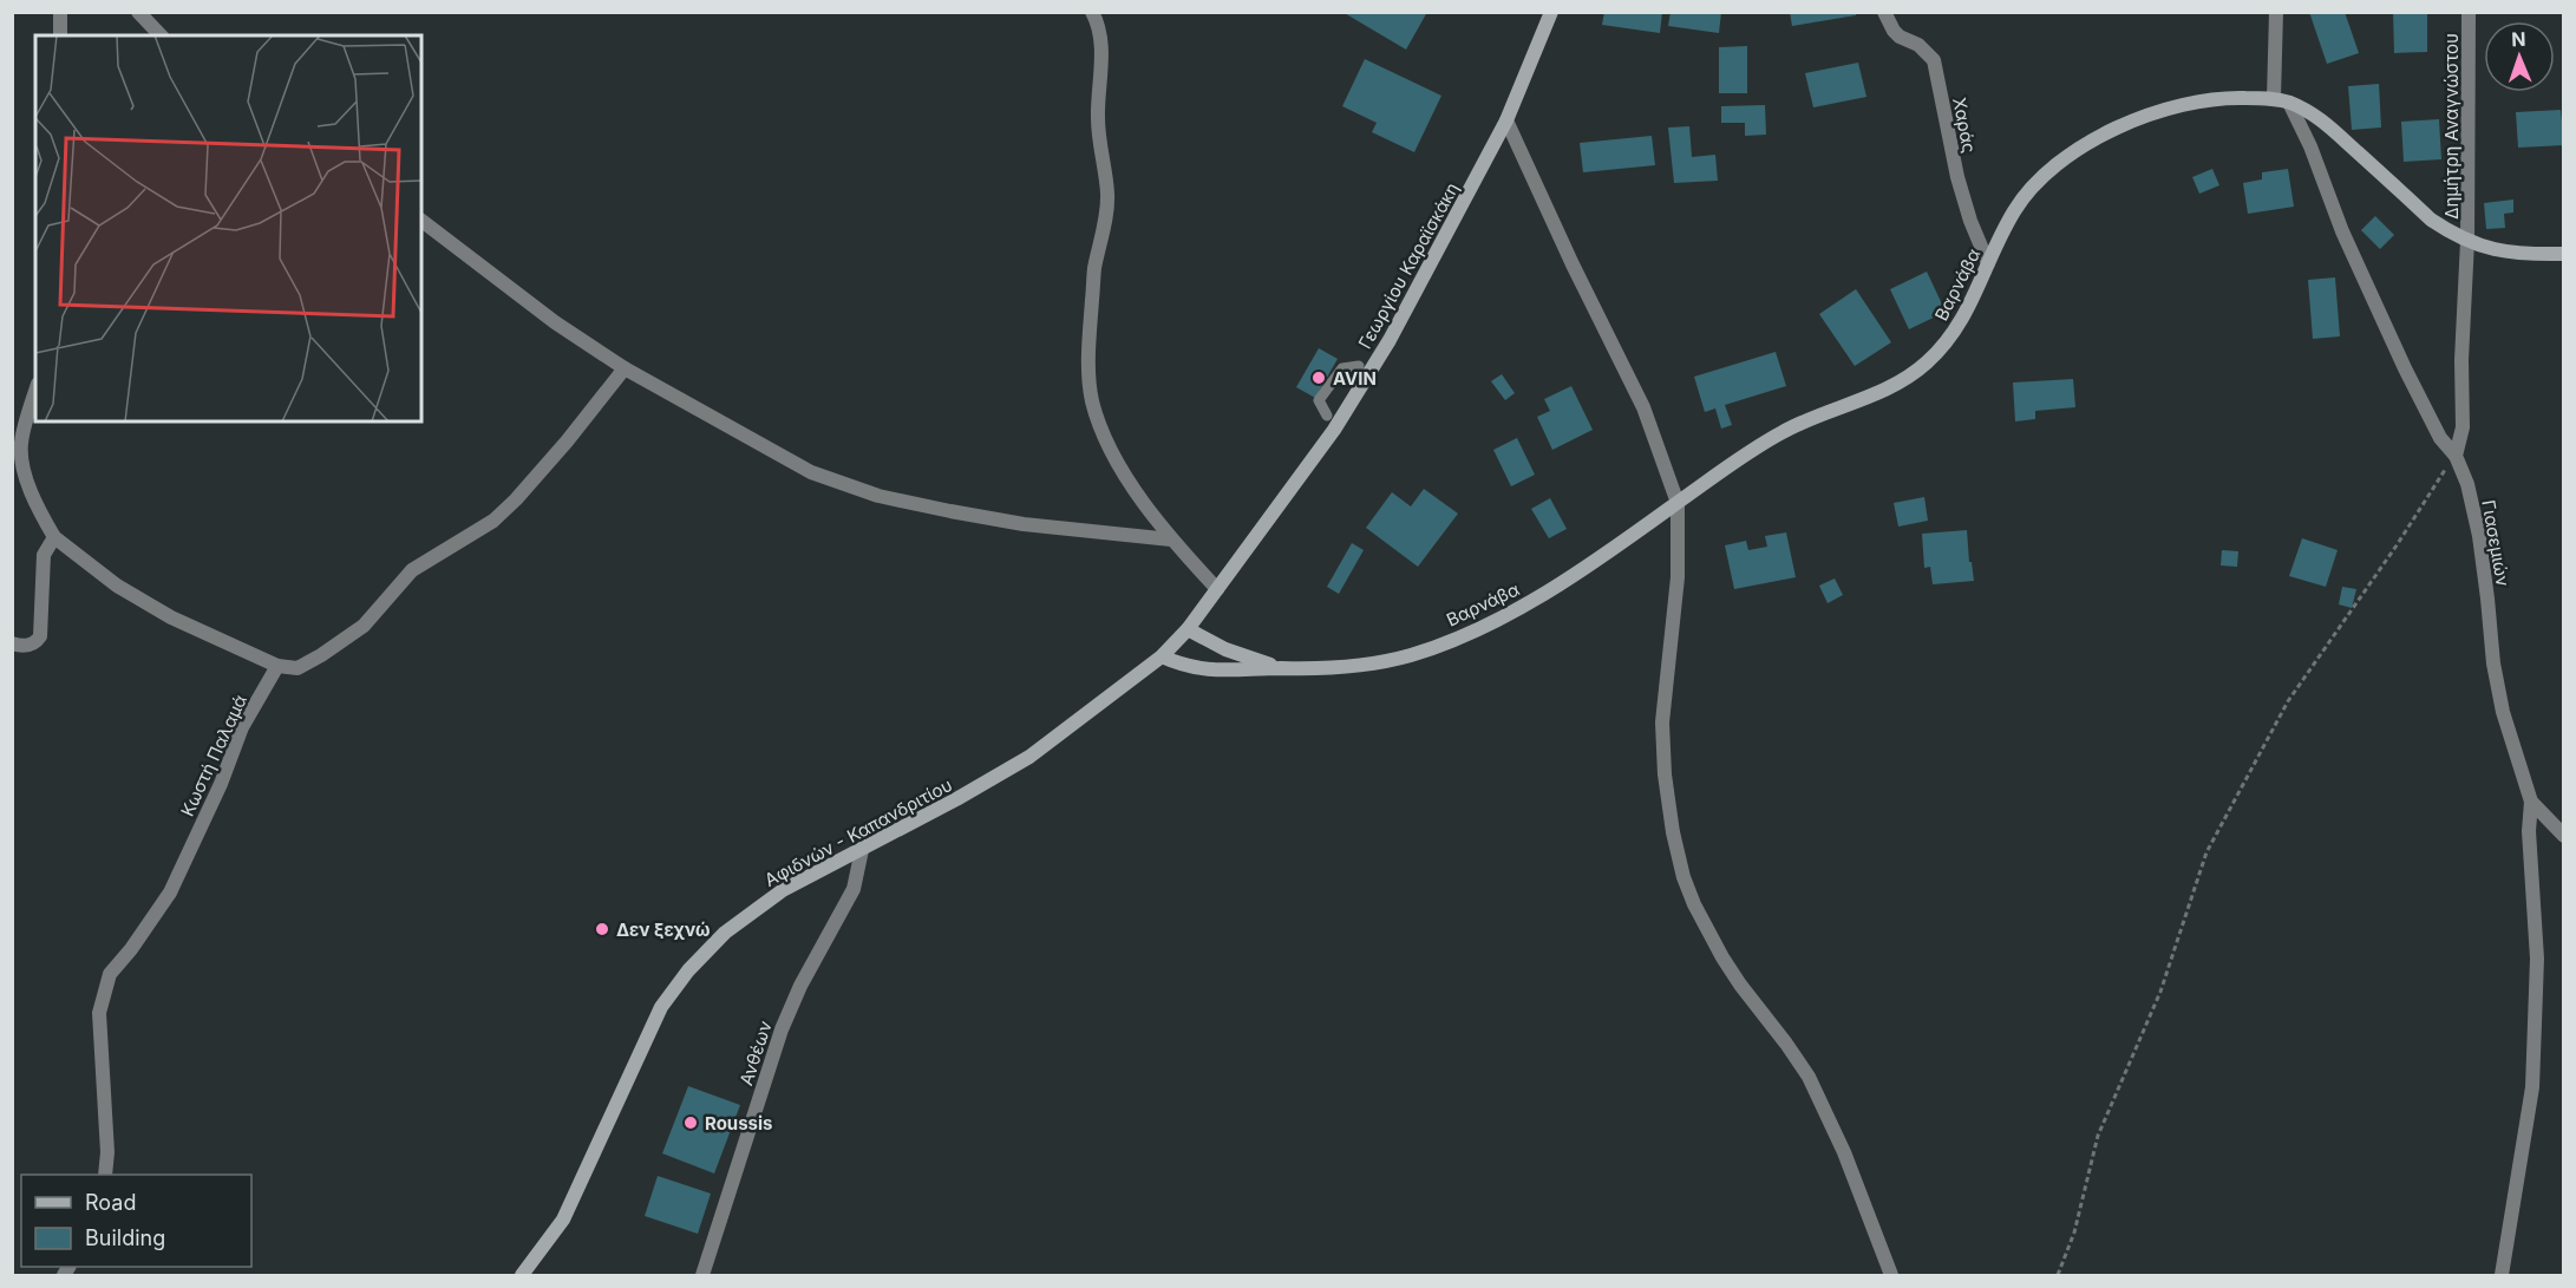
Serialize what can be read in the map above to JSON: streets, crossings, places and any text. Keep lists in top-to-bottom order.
{
  "streets": {
    "street": [
      "Χαράς",
      "Δημήτρη Αναγνώστου",
      "Γεωργίου Καραϊσκάκη",
      "Βαρνάβα",
      "Γιασεμιών",
      "Κωστή Παλαμά",
      "Αφιδνών - Καπανδριτίου",
      "Ανθέων"
    ]
  },
  "crossings": [
    ["Χαράς", "Βαρνάβα"],
    ["Δημήτρη Αναγνώστου", "Βαρνάβα"],
    ["Γεωργίου Καραϊσκάκη", "Αφιδνών - Καπανδριτίου"],
    ["Βαρνάβα", "Γιασεμιών"],
    ["Βαρνάβα", "Αφιδνών - Καπανδριτίου"],
    ["Αφιδνών - Καπανδριτίου", "Ανθέων"]
  ],
  "places": ["AVIN", "Δεν ξεχνώ", "Roussis"],
  "legend": ["Road", "Building"],
  "north": "top"
}
